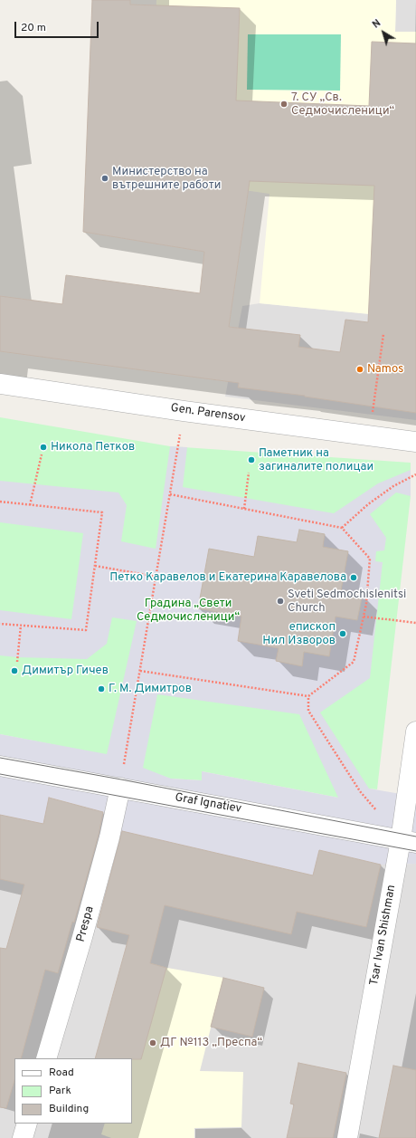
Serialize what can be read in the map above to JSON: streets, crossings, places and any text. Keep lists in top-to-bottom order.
{
  "streets": {
    "street": [
      "Gen. Parensov",
      "Graf Ignatiev",
      "Prespa",
      "Tsar Ivan Shishman"
    ]
  },
  "crossings": [
    ["Graf Ignatiev", "Prespa"],
    ["Graf Ignatiev", "Tsar Ivan Shishman"]
  ],
  "parks": ["Градина „Свети Седмочисленици“"],
  "places": [
    "7. СУ „Св. Седмочисленици“",
    "Министерство на вътрешните работи",
    "Namos",
    "Никола Петков",
    "Паметник на загиналите полицаи",
    "Петко Каравелов и Екатерина Каравелова",
    "Sveti Sedmochislenitsi Church",
    "епископ Нил Изворов",
    "Димитър Гичев",
    "Г. М. Димитров",
    "ДГ №113 „Преспа“"
  ],
  "legend": ["Road", "Park", "Building"],
  "scale_bar": "20 m",
  "north": "top left"
}
